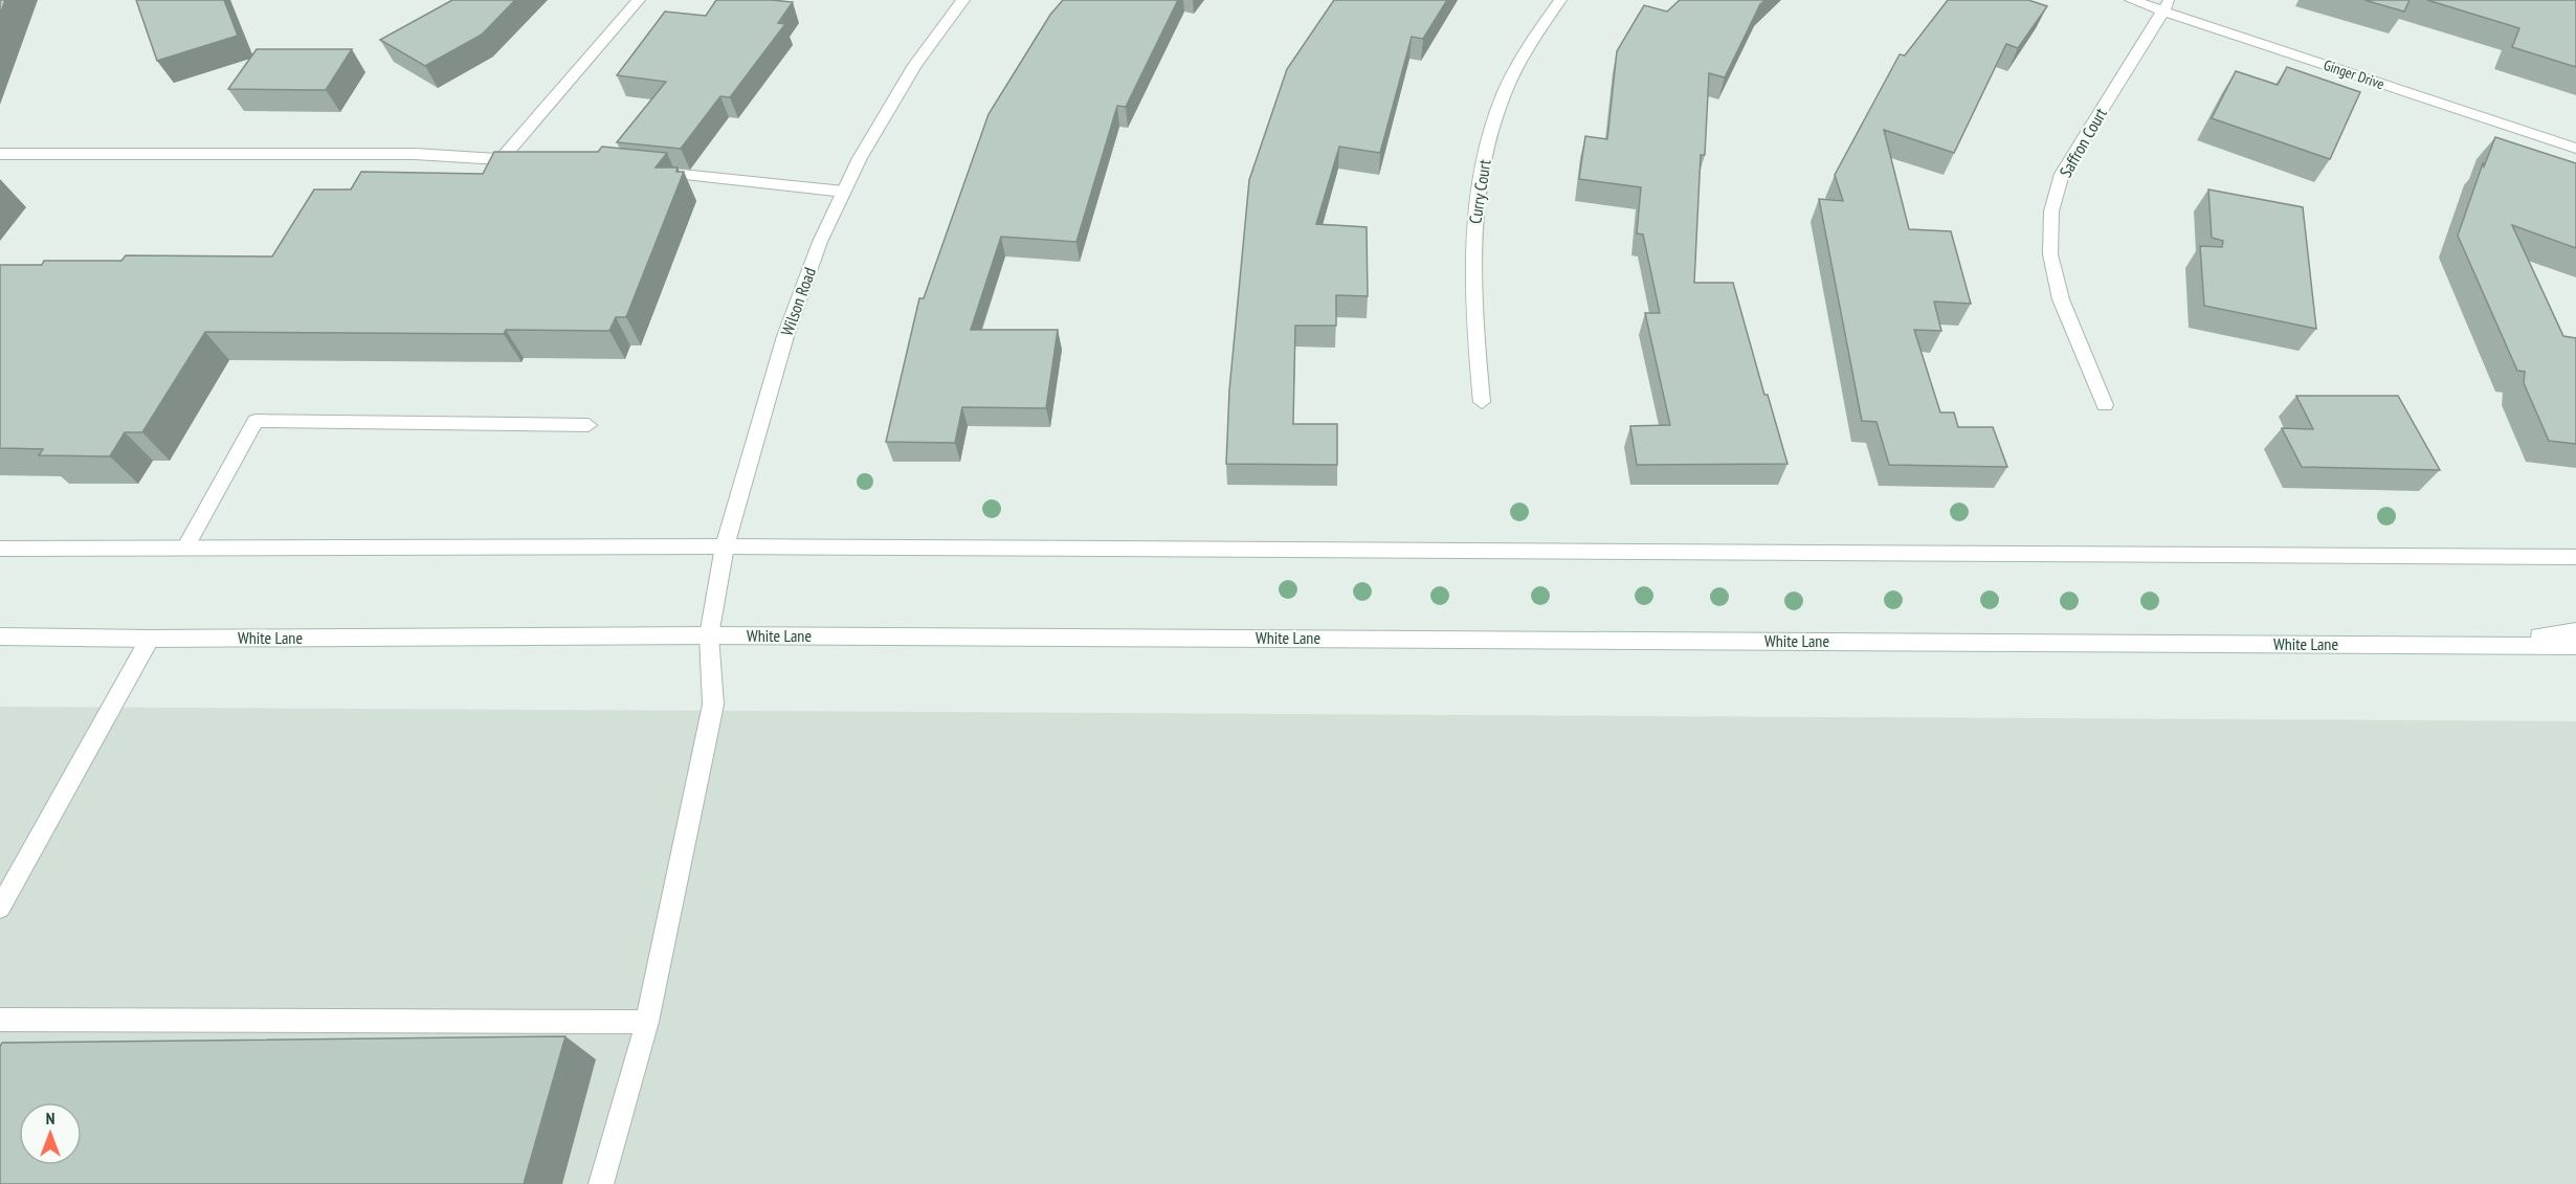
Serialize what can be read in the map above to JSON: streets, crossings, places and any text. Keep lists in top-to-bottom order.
{
  "streets": {
    "main road": [
      "Ginger Drive",
      "Saffron Court",
      "Curry Court",
      "Wilson Road",
      "White Lane"
    ]
  },
  "crossings": [
    ["Ginger Drive", "Saffron Court"],
    ["Wilson Road", "White Lane"]
  ],
  "north": "top"
}
